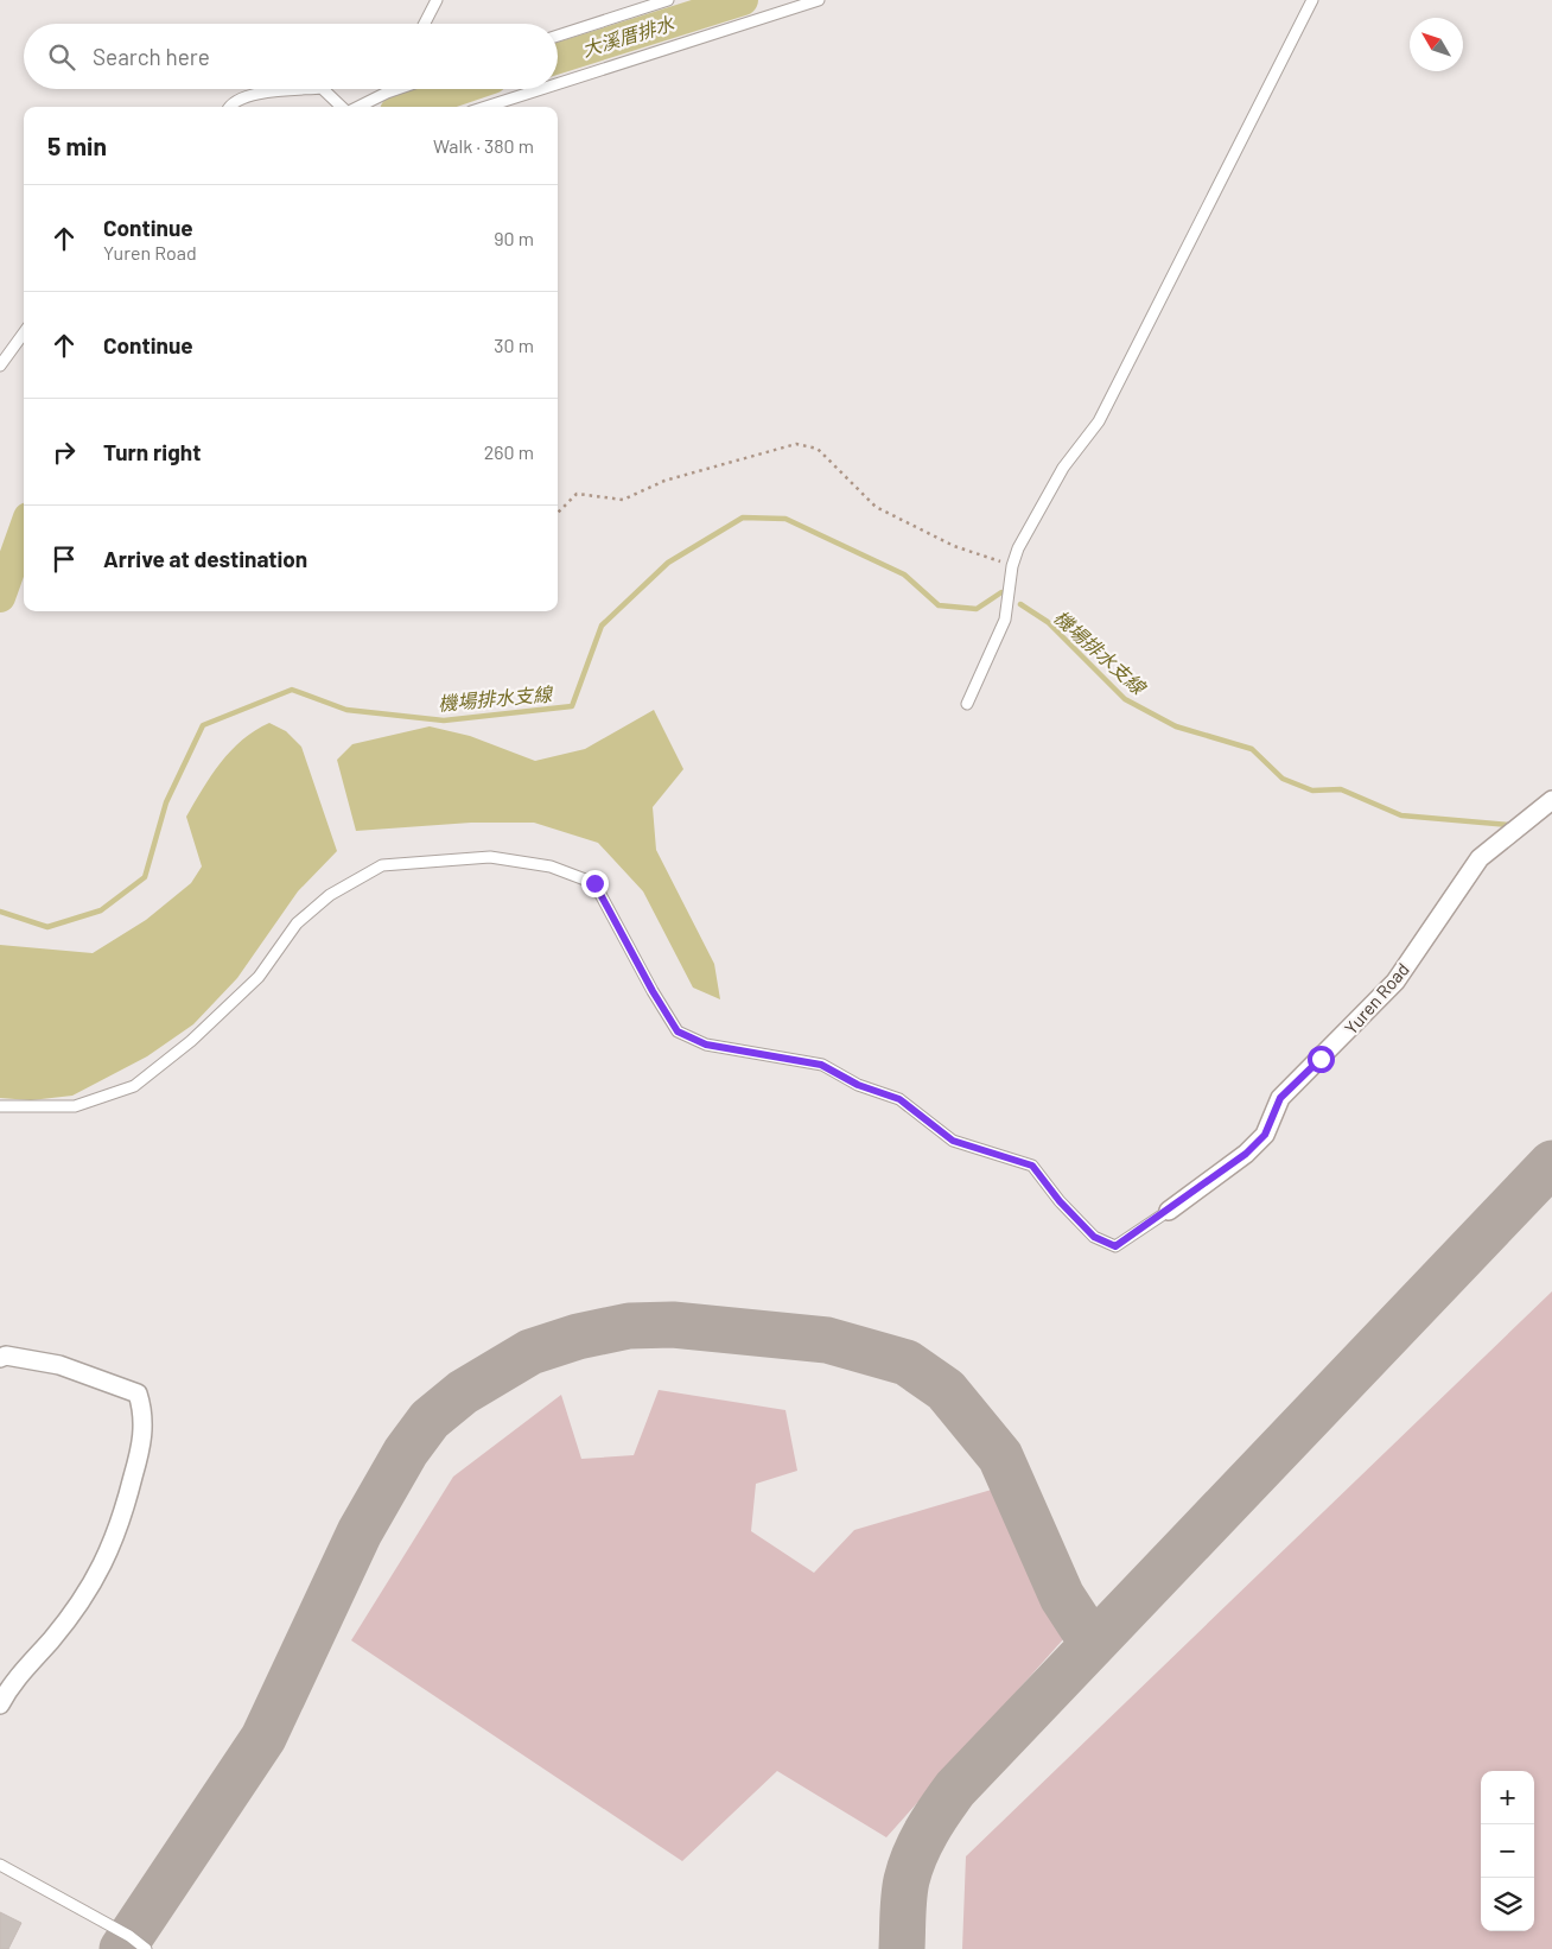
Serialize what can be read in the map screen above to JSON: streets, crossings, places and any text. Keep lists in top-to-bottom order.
{
  "streets": {
    "street": ["Yuren Road"]
  },
  "water": ["大溪厝排水", "機場排水支線"],
  "north": "top left",
  "page": {
    "search": "Search here",
    "heading": ["5 min", "Walk · 380 m"],
    "list": [
      ["Continue", "Yuren Road", "90 m"],
      ["Continue", "30 m"],
      ["Turn right", "260 m"],
      "Arrive at destination"
    ],
    "map_buttons": ["+", "−"]
  }
}
